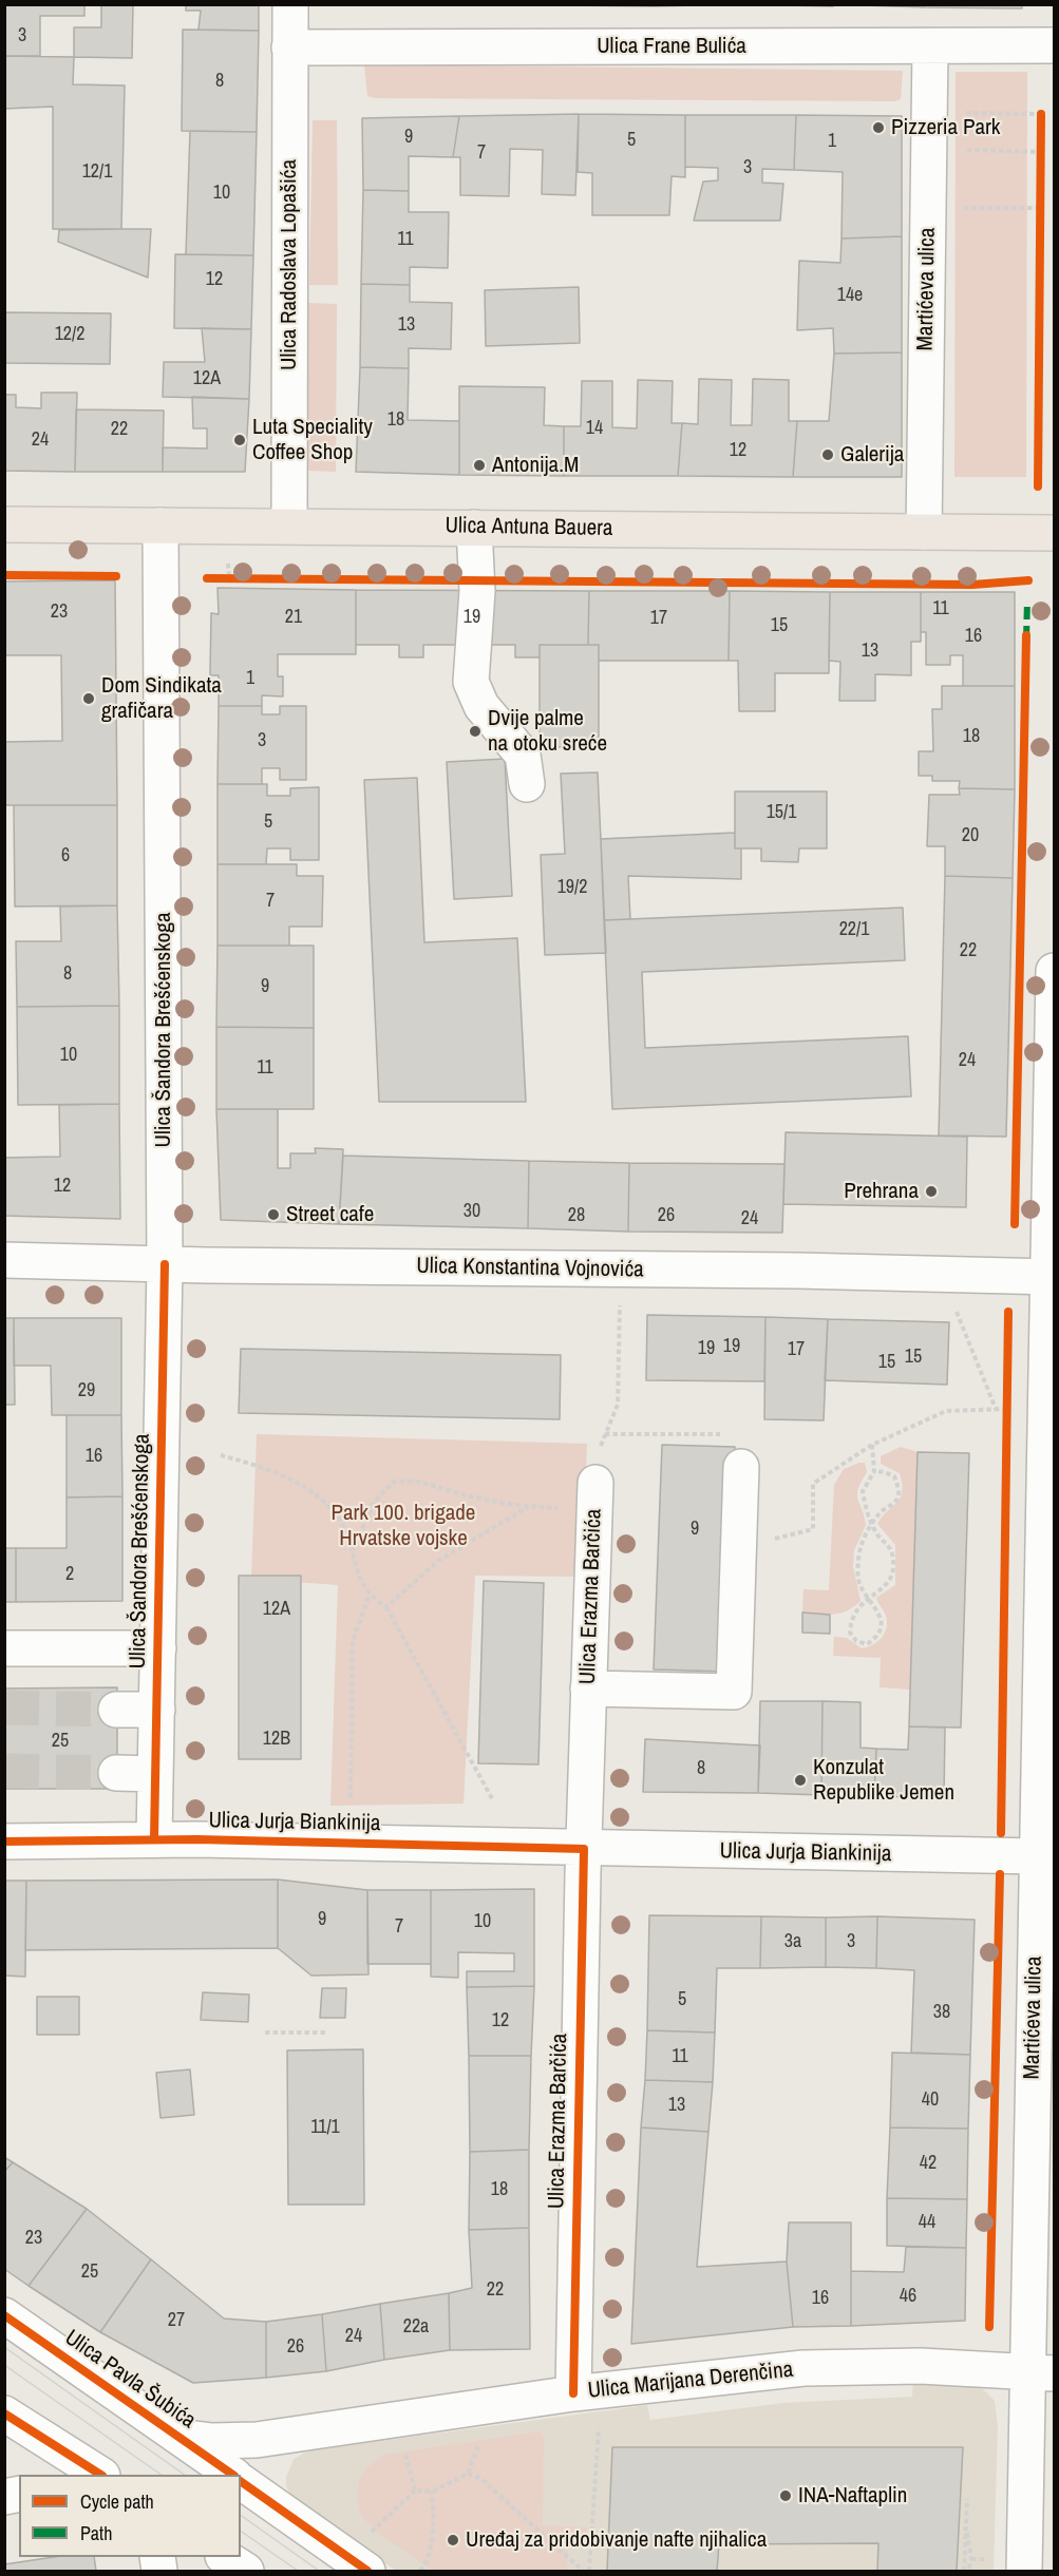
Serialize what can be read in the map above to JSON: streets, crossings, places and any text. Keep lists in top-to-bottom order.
{
  "streets": {
    "main road": ["Ulica Antuna Bauera"],
    "street": [
      "Ulica Frane Bulića",
      "Ulica Radoslava Lopašića",
      "Martićeva ulica",
      "Ulica Šandora Brešćenskoga",
      "Ulica Konstantina Vojnovića",
      "Ulica Erazma Barčića",
      "Ulica Jurja Biankinija",
      "Ulica Pavla Šubića",
      "Ulica Marijana Derenčina"
    ]
  },
  "crossings": [
    ["Ulica Frane Bulića", "Ulica Radoslava Lopašića"],
    ["Ulica Frane Bulića", "Martićeva ulica"],
    ["Ulica Radoslava Lopašića", "Ulica Antuna Bauera"],
    ["Martićeva ulica", "Ulica Antuna Bauera"],
    ["Martićeva ulica", "Ulica Konstantina Vojnovića"],
    ["Martićeva ulica", "Ulica Jurja Biankinija"],
    ["Martićeva ulica", "Ulica Marijana Derenčina"],
    ["Ulica Antuna Bauera", "Ulica Šandora Brešćenskoga"],
    ["Ulica Šandora Brešćenskoga", "Ulica Konstantina Vojnovića"],
    ["Ulica Šandora Brešćenskoga", "Ulica Jurja Biankinija"],
    ["Ulica Erazma Barčića", "Ulica Jurja Biankinija"],
    ["Ulica Erazma Barčića", "Ulica Marijana Derenčina"],
    ["Ulica Pavla Šubića", "Ulica Marijana Derenčina"]
  ],
  "parks": ["Park 100. brigade Hrvatske vojske"],
  "places": [
    "Pizzeria Park",
    "Luta Speciality Coffee Shop",
    "Galerija",
    "Antonija.M",
    "Dom Sindikata grafičara",
    "Dvije palme na otoku sreće",
    "Prehrana",
    "Street cafe",
    "Konzulat Republike Jemen",
    "INA-Naftaplin",
    "Uređaj za pridobivanje nafte njihalica"
  ],
  "house_numbers": [
    "3",
    "8",
    "9",
    "5",
    "1",
    "7",
    "3",
    "12/1",
    "10",
    "11",
    "12",
    "14e",
    "13",
    "12/2",
    "12A",
    "18",
    "14",
    "22",
    "24",
    "12",
    "11",
    "23",
    "21",
    "19",
    "17",
    "15",
    "16",
    "13",
    "1",
    "18",
    "3",
    "15/1",
    "5",
    "20",
    "6",
    "19/2",
    "7",
    "22/1",
    "22",
    "8",
    "9",
    "10",
    "24",
    "11",
    "12",
    "30",
    "28",
    "26",
    "24",
    "19",
    "19",
    "17",
    "15",
    "15",
    "29",
    "16",
    "9",
    "2",
    "12A",
    "12B",
    "25",
    "8",
    "9",
    "10",
    "7",
    "3a",
    "3",
    "5",
    "38",
    "12",
    "11",
    "40",
    "13",
    "11/1",
    "42",
    "18",
    "44",
    "23",
    "25",
    "22",
    "46",
    "16",
    "27",
    "22a",
    "24",
    "26"
  ],
  "legend": ["Cycle path", "Path"]
}
